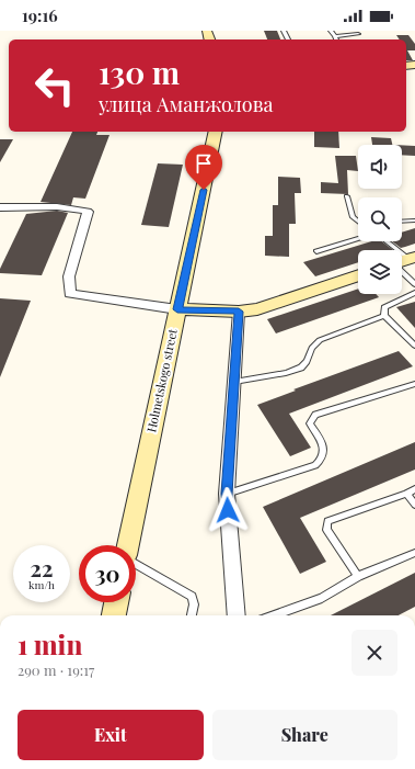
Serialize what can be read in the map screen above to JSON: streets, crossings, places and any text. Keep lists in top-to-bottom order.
{
  "streets": {
    "street": ["Holmetskogo street"]
  },
  "page": {
    "status": "19:16",
    "turn": ["130 m", "улица Аманжолова"],
    "speed": "22 km/h",
    "limit": "30",
    "heading": ["1 min", "290 m · 19:17"],
    "buttons": ["Exit", "Share"]
  }
}
